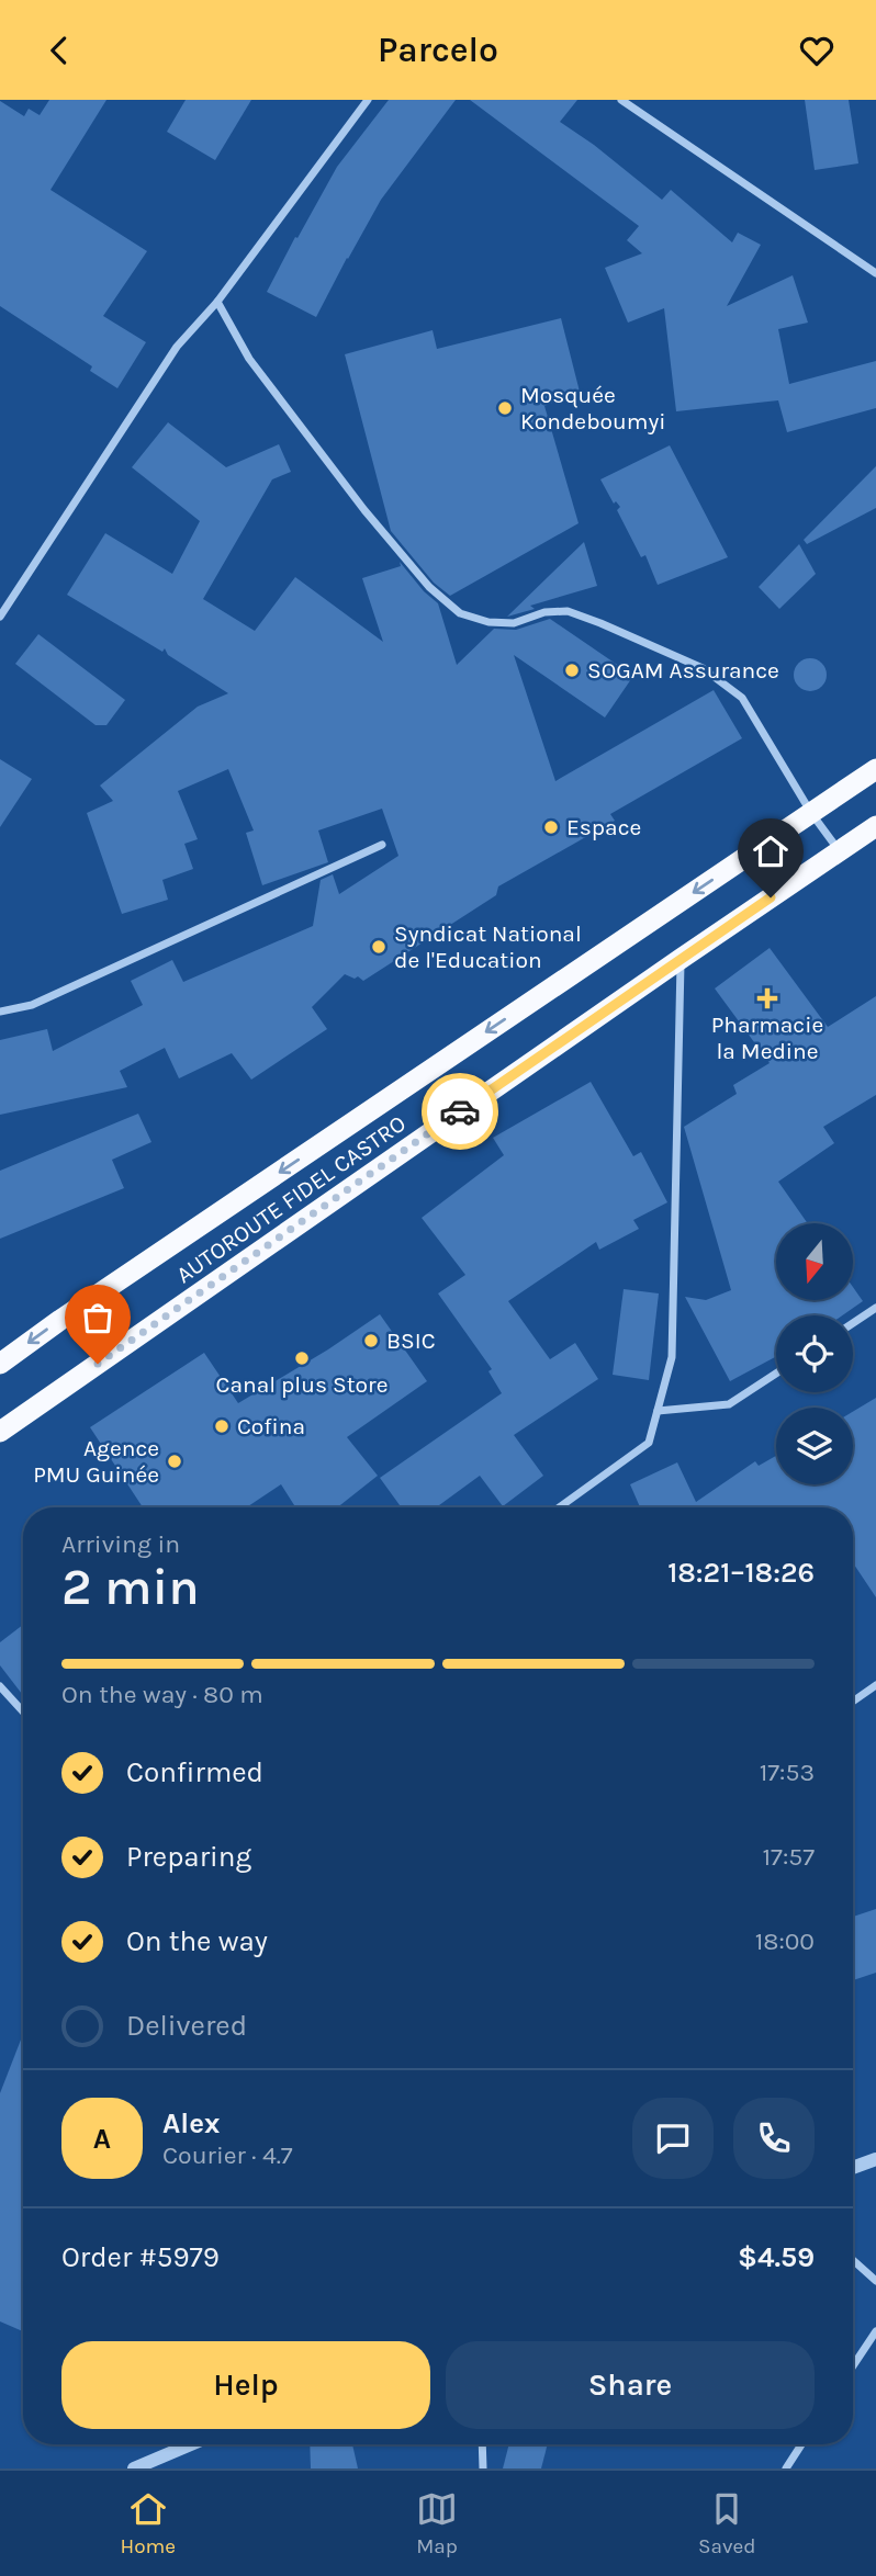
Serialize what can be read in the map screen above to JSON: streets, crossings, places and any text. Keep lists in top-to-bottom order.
{
  "streets": {
    "highway": ["AUTOROUTE FIDEL CASTRO"]
  },
  "places": {
    "other": [
      "Mosquée Kondeboumyi",
      "SOGAM Assurance",
      "Espace",
      "Syndicat National de l'Education",
      "BSIC",
      "Canal plus Store",
      "Cofina",
      "Agence PMU Guinée"
    ],
    "health": ["Pharmacie la Medine"]
  },
  "north": "bottom",
  "page": {
    "header": "Parcelo",
    "heading": ["2 min", "Arriving in", "18:21–18:26"],
    "panel": [
      "Alex",
      "Courier · 4.7",
      "Order #5979",
      "$4.59"
    ],
    "bar": "On the way · 80 m",
    "list": [
      ["Confirmed", "17:53"],
      ["Preparing", "17:57"],
      ["On the way", "18:00"],
      "Delivered"
    ],
    "round": "A",
    "buttons": ["Help", "Share"],
    "tabs": ["Home", "Map", "Saved"]
  }
}
